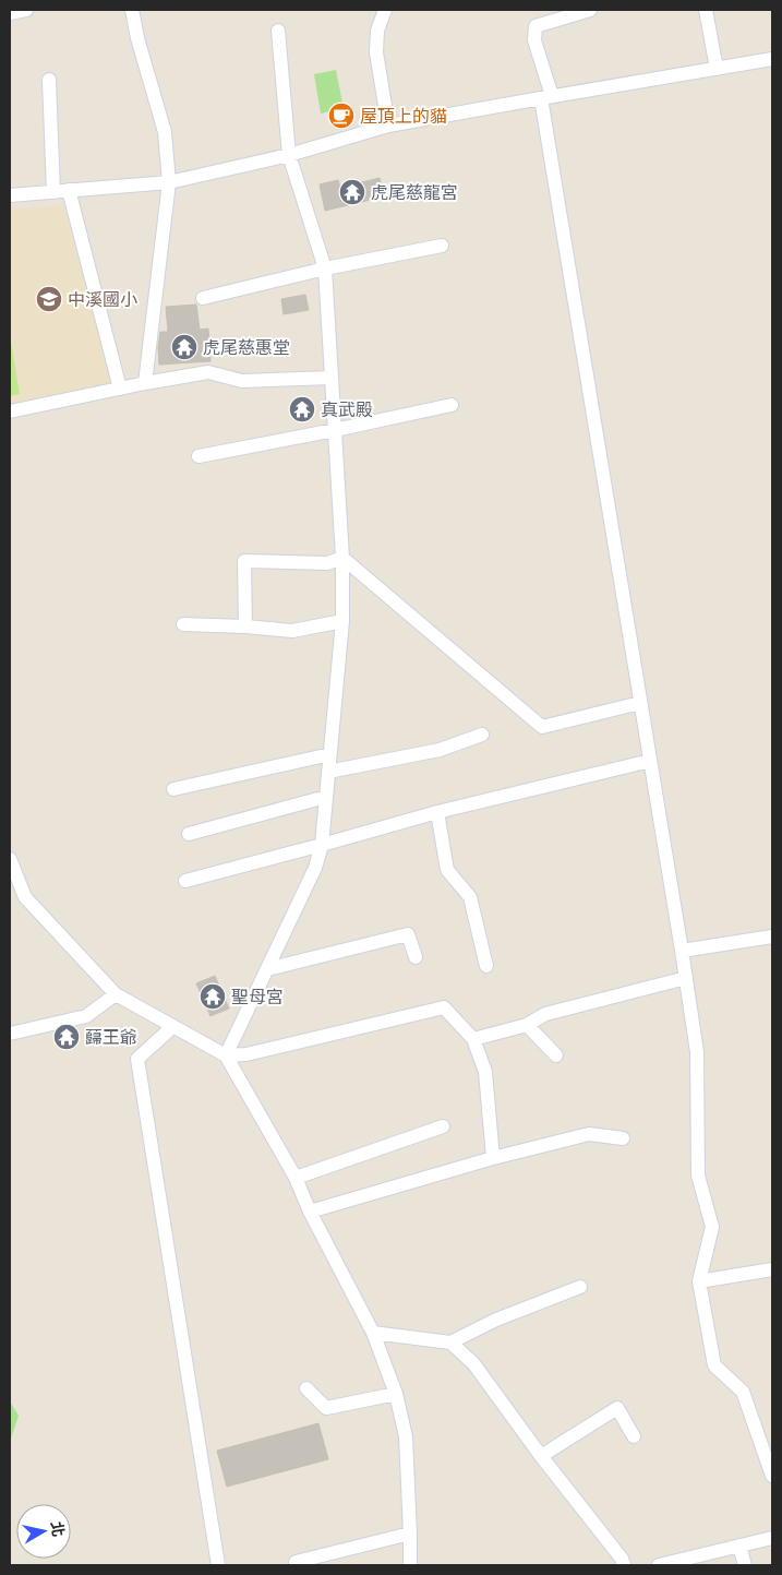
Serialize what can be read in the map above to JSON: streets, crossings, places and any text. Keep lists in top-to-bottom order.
{
  "places": {
    "cafe": ["屋頂上的貓"],
    "temple": [
      "虎尾慈龍宮",
      "虎尾慈惠堂",
      "真武殿",
      "聖母宮",
      "蘬王爺"
    ],
    "school or university": ["中溪國小"]
  },
  "north": "right"
}
